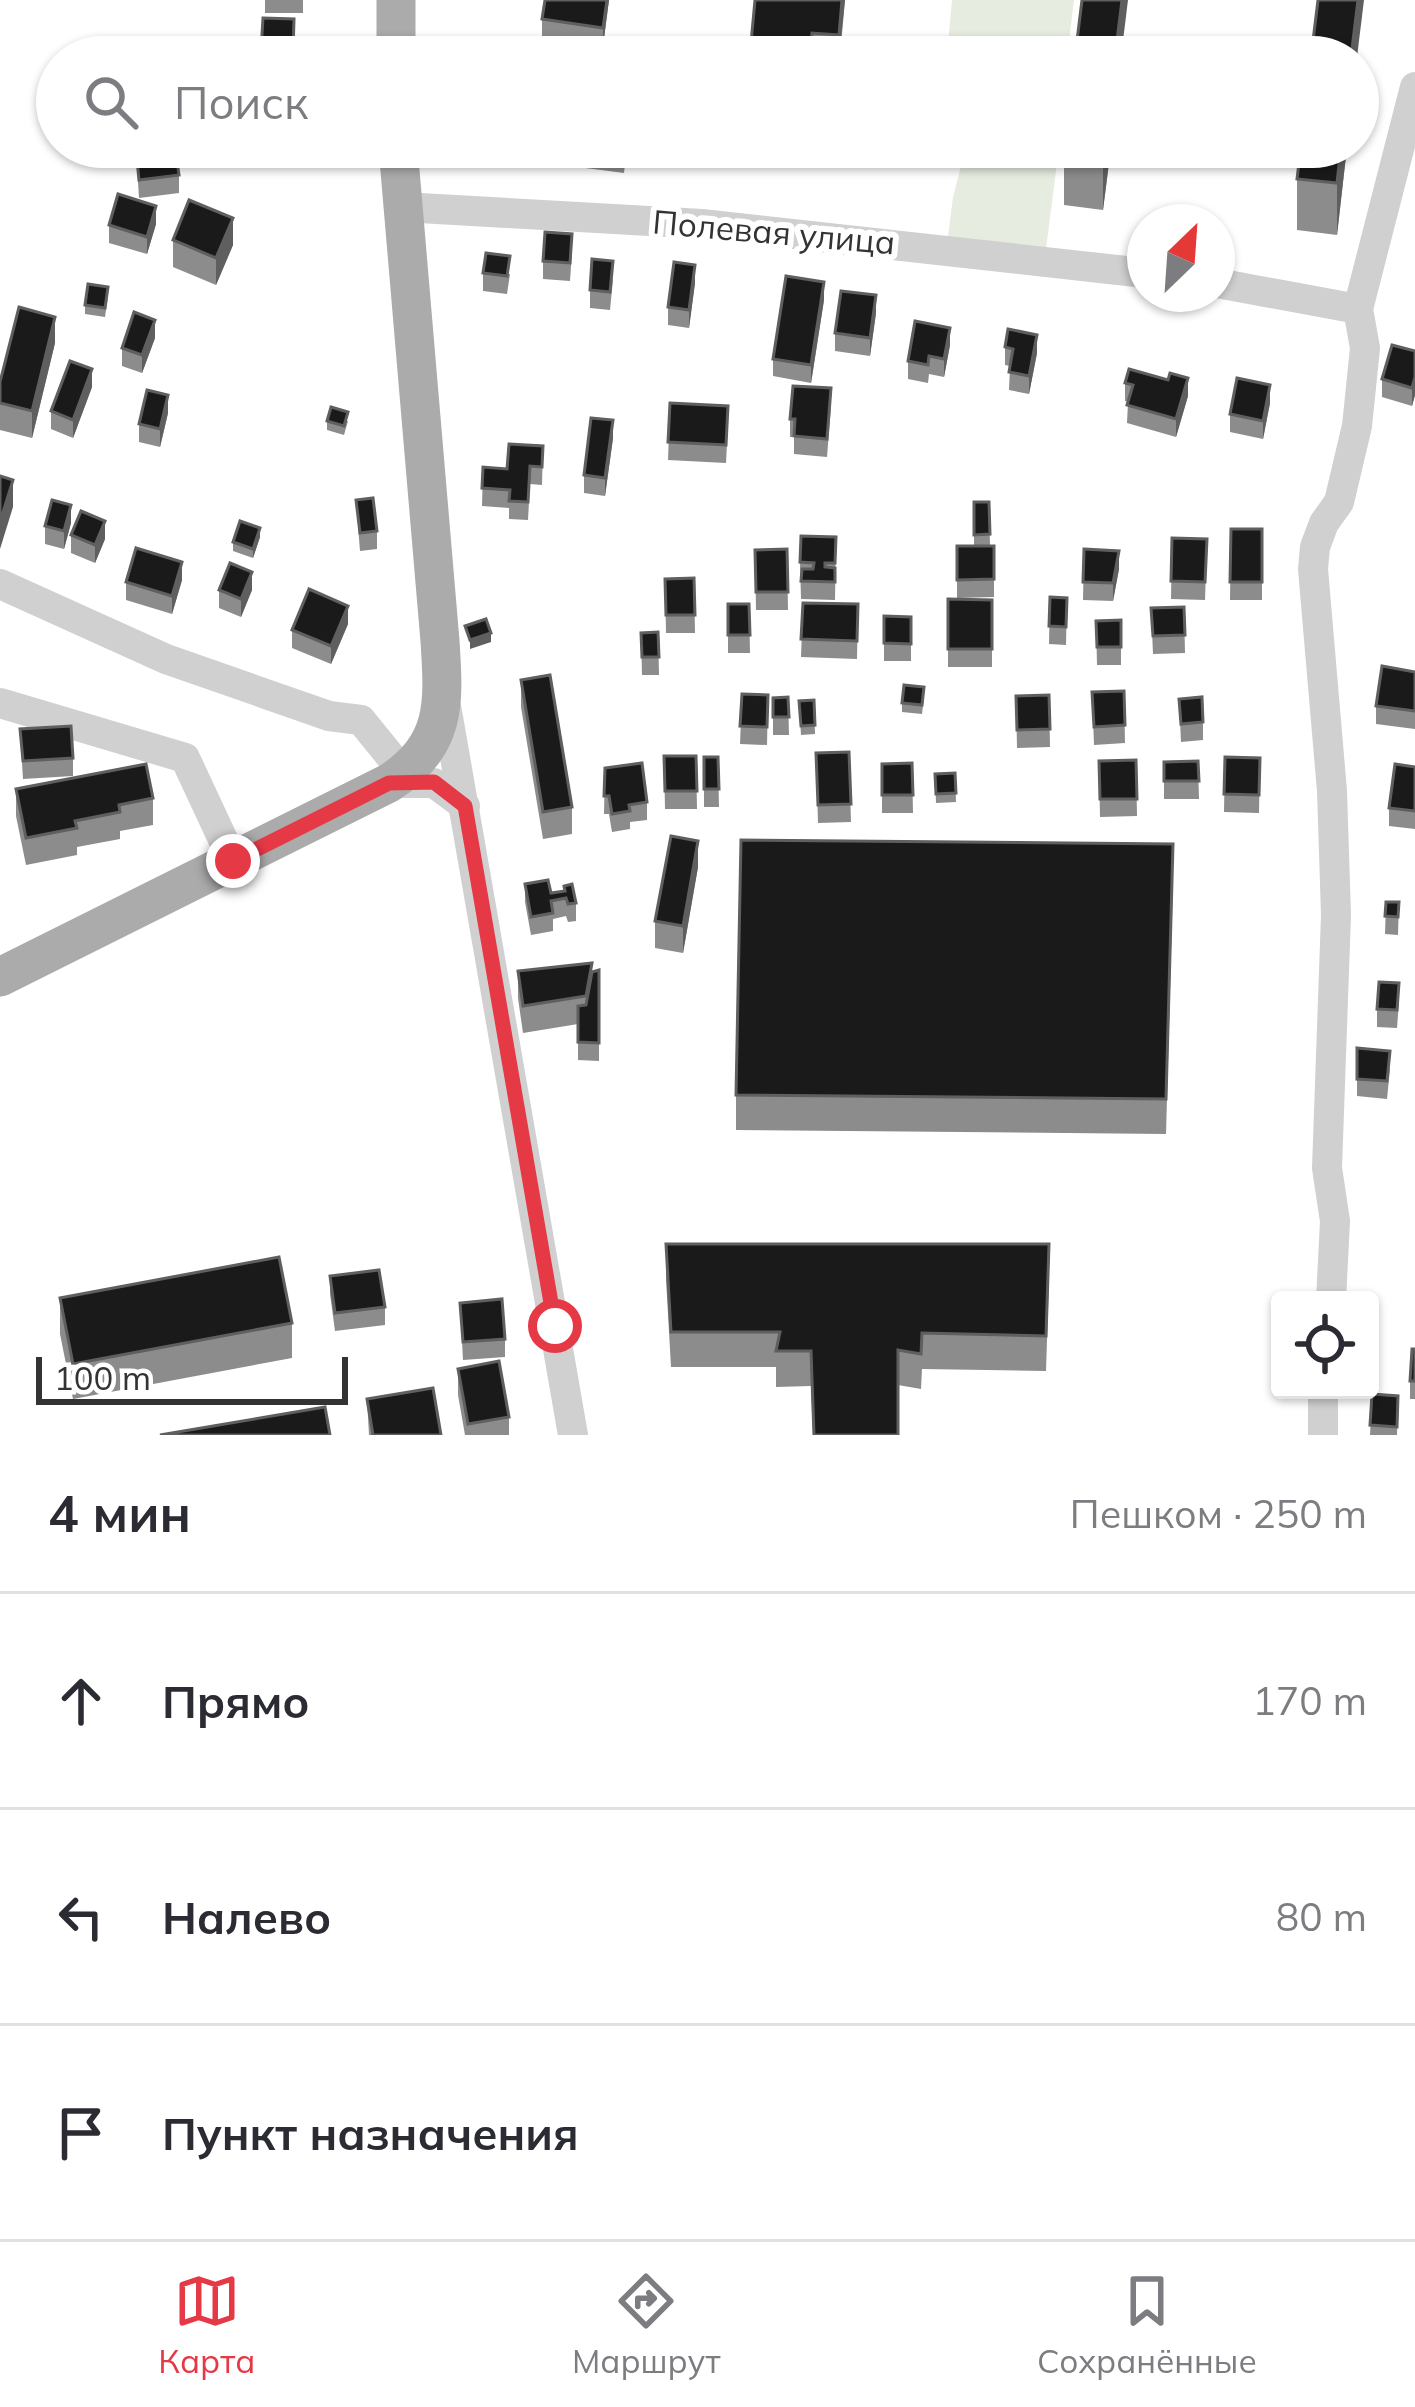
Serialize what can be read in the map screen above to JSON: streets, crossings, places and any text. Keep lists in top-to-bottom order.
{
  "streets": {
    "street": ["Полевая улица"]
  },
  "scale_bar": "100 m",
  "north": "top right",
  "page": {
    "search": "Поиск",
    "scale": "100 m",
    "heading": ["4 мин", "Пешком · 250 m"],
    "list": [
      ["Прямо", "170 m"],
      ["Налево", "80 m"],
      "Пункт назначения"
    ],
    "nav": ["Карта", "Маршрут", "Сохранённые"]
  }
}
